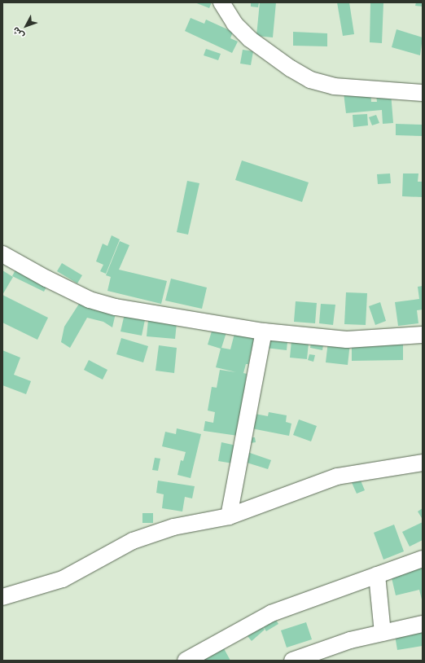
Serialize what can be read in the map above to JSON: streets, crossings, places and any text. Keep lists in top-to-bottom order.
{
  "north": "bottom left"
}
